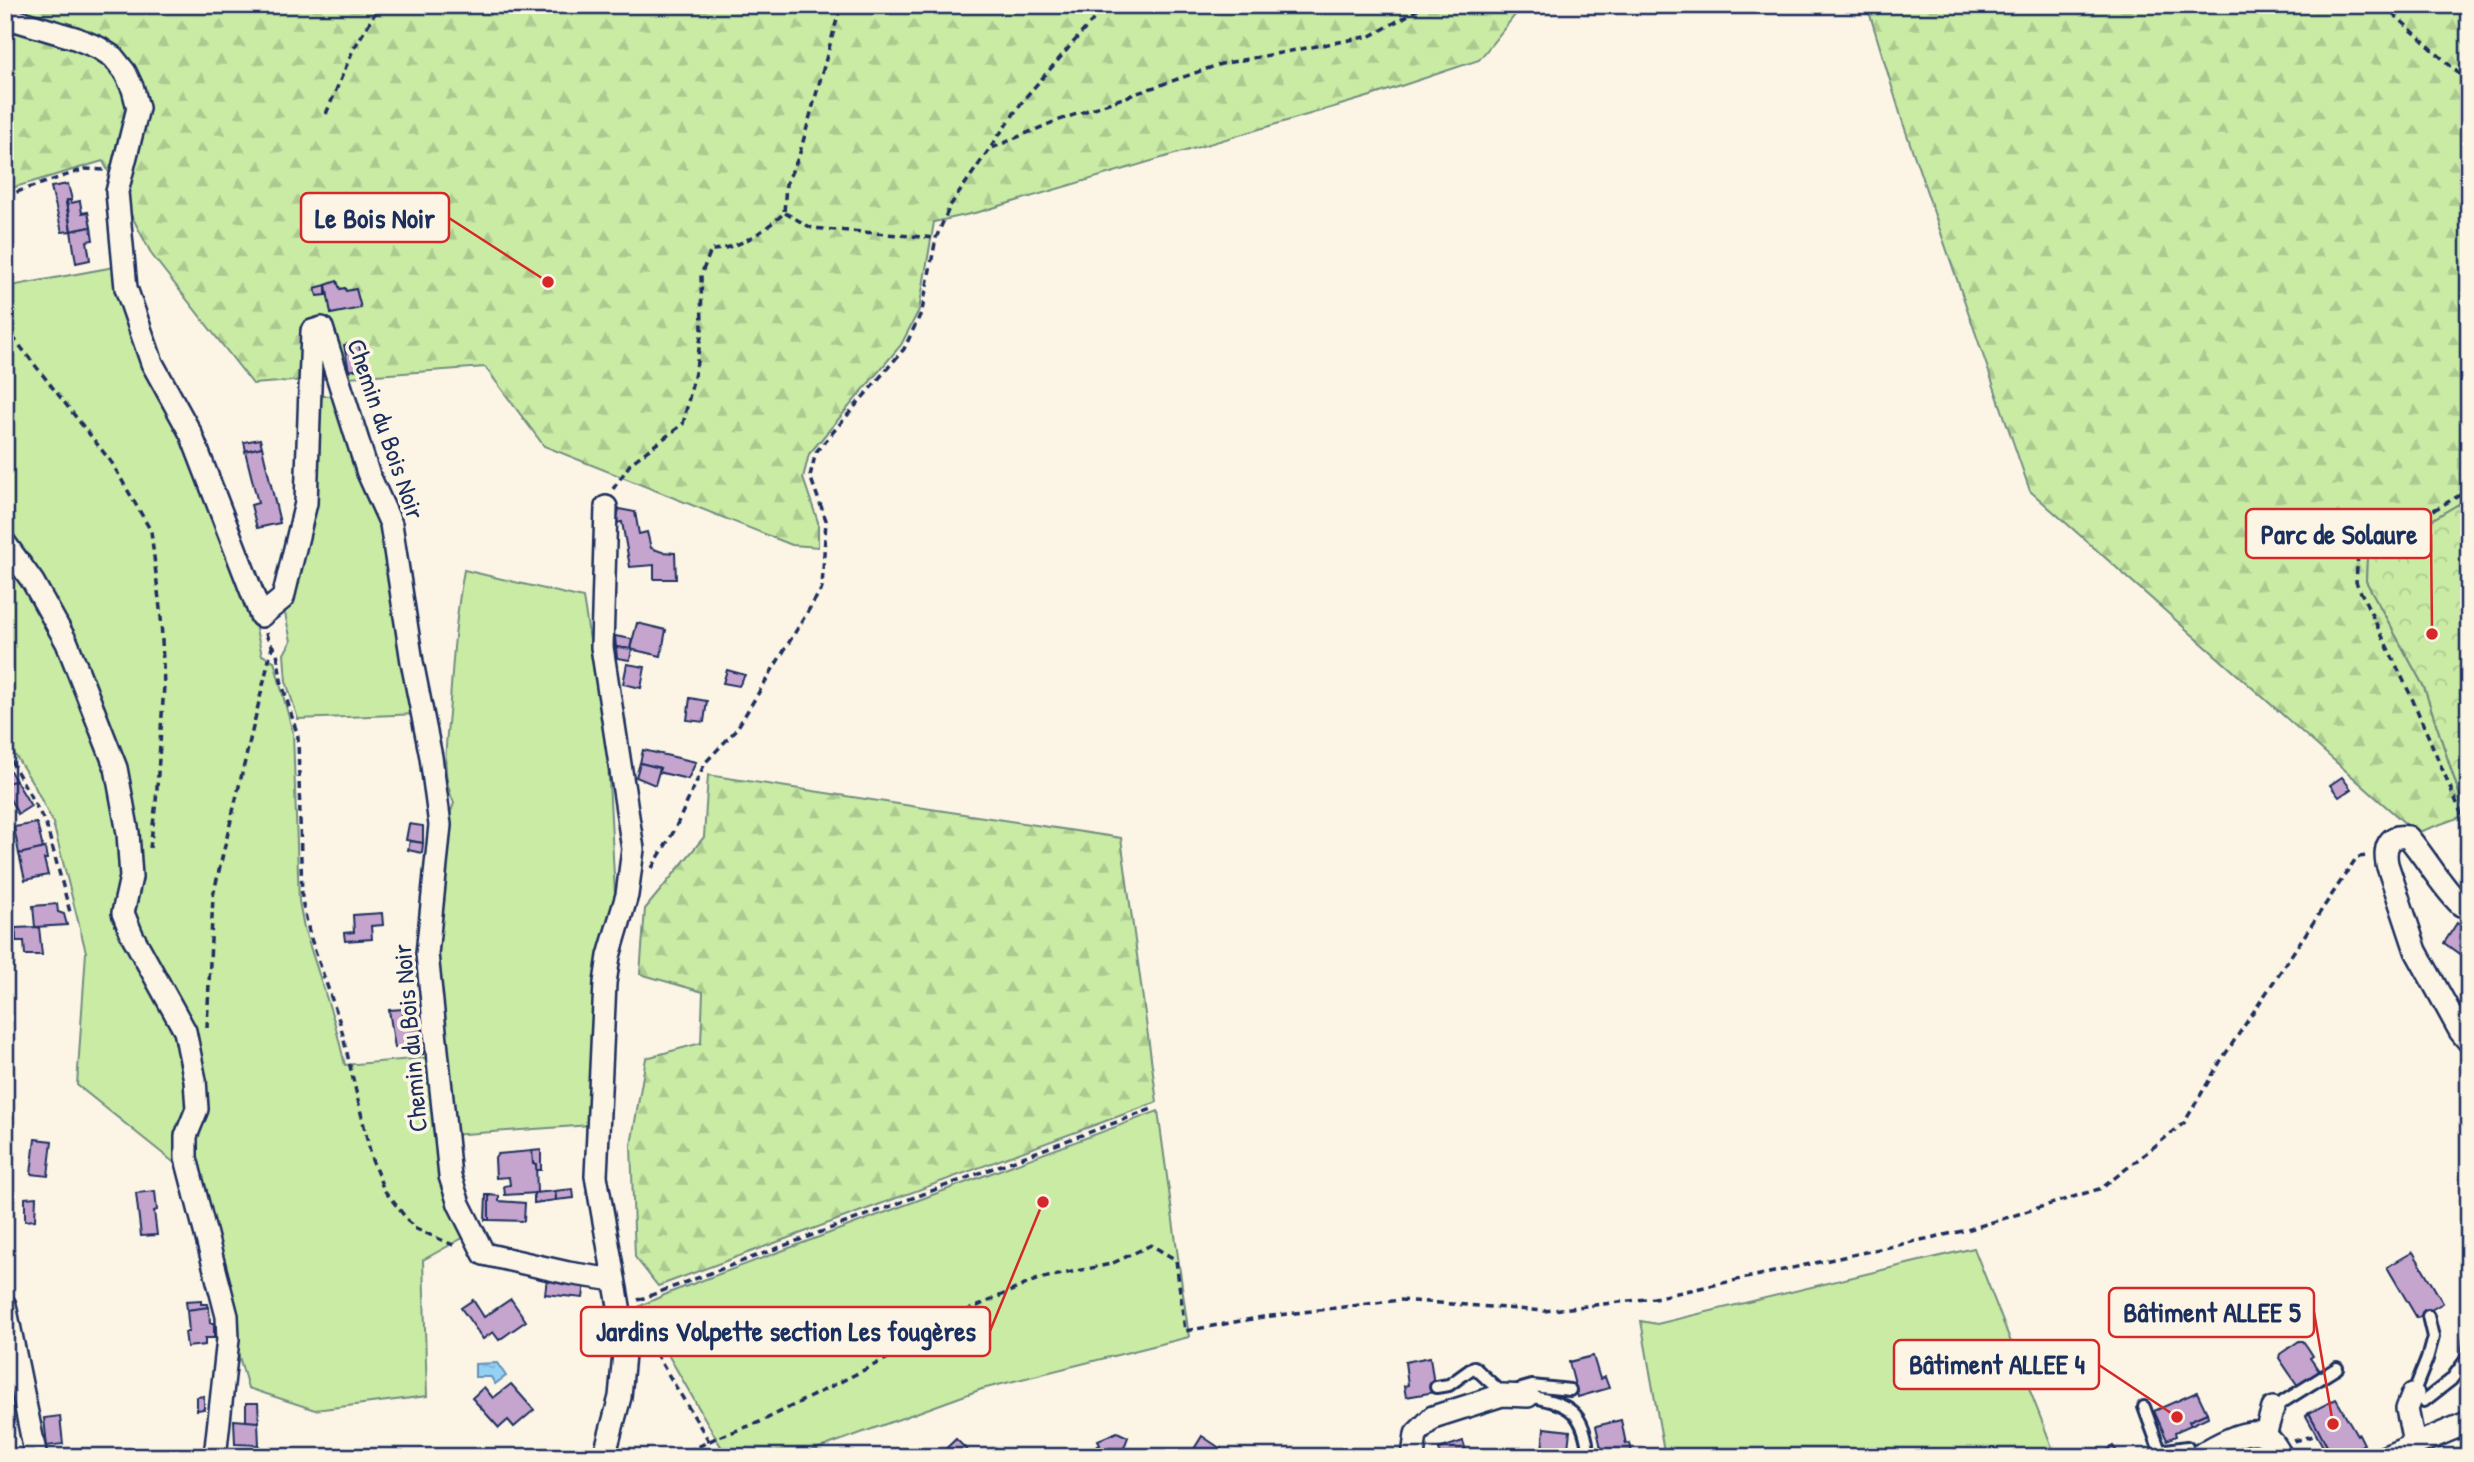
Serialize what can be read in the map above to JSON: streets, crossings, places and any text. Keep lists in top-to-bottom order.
{
  "streets": {
    "street": ["Chemin du Bois Noir"]
  },
  "places": [
    "Le Bois Noir",
    "Parc de Solaure",
    "Jardins Volpette section Les fougères",
    "Bâtiment ALLEE 4",
    "Bâtiment ALLEE 5"
  ]
}
